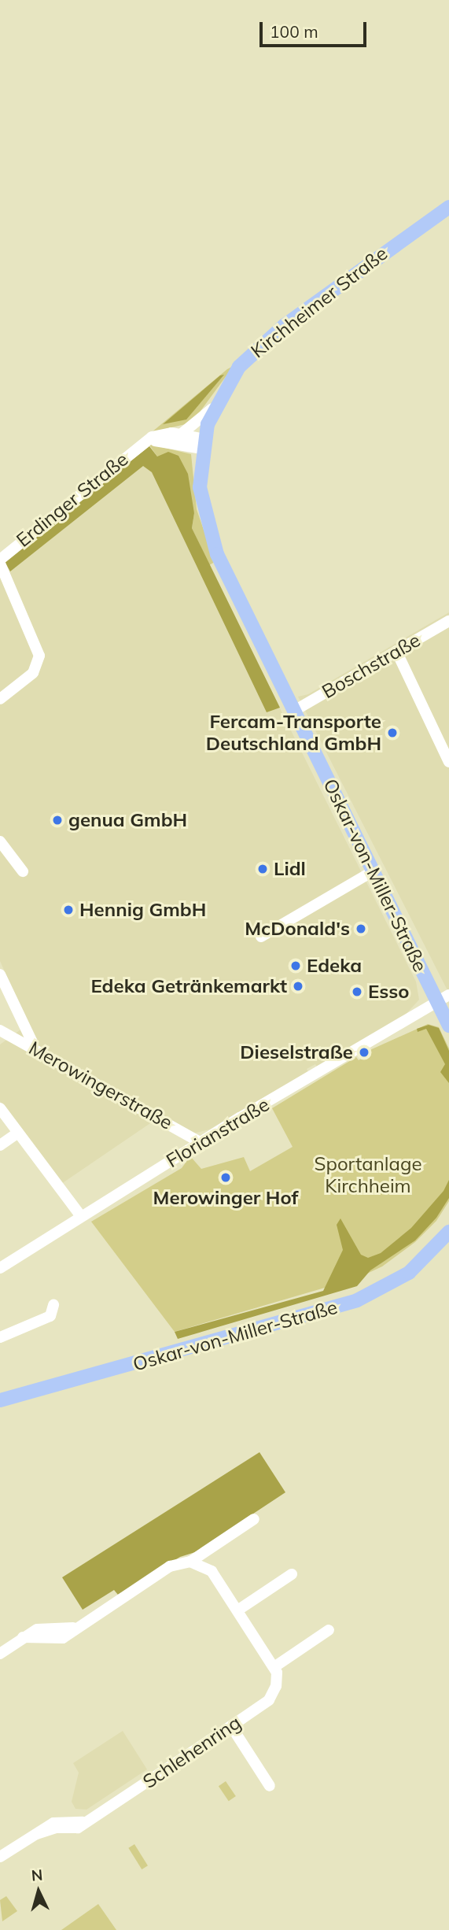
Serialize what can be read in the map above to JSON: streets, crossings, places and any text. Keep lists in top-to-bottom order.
{
  "streets": {
    "main road": ["Kirchheimer Straße", "Oskar-von-Miller-Straße"],
    "street": [
      "Erdinger Straße",
      "Boschstraße",
      "Merowingerstraße",
      "Florianstraße",
      "Schlehenring"
    ]
  },
  "crossings": [
    ["Kirchheimer Straße", "Erdinger Straße"],
    ["Kirchheimer Straße", "Oskar-von-Miller-Straße"],
    ["Erdinger Straße", "Oskar-von-Miller-Straße"],
    ["Boschstraße", "Oskar-von-Miller-Straße"],
    ["Oskar-von-Miller-Straße", "Florianstraße"],
    ["Merowingerstraße", "Florianstraße"]
  ],
  "parks": ["Sportanlage Kirchheim"],
  "places": [
    "Fercam-Transporte Deutschland GmbH",
    "genua GmbH",
    "Lidl",
    "Hennig GmbH",
    "McDonald's",
    "Edeka",
    "Edeka Getränkemarkt",
    "Esso",
    "Dieselstraße",
    "Merowinger Hof"
  ],
  "scale_bar": "100 m",
  "north": "top"
}
